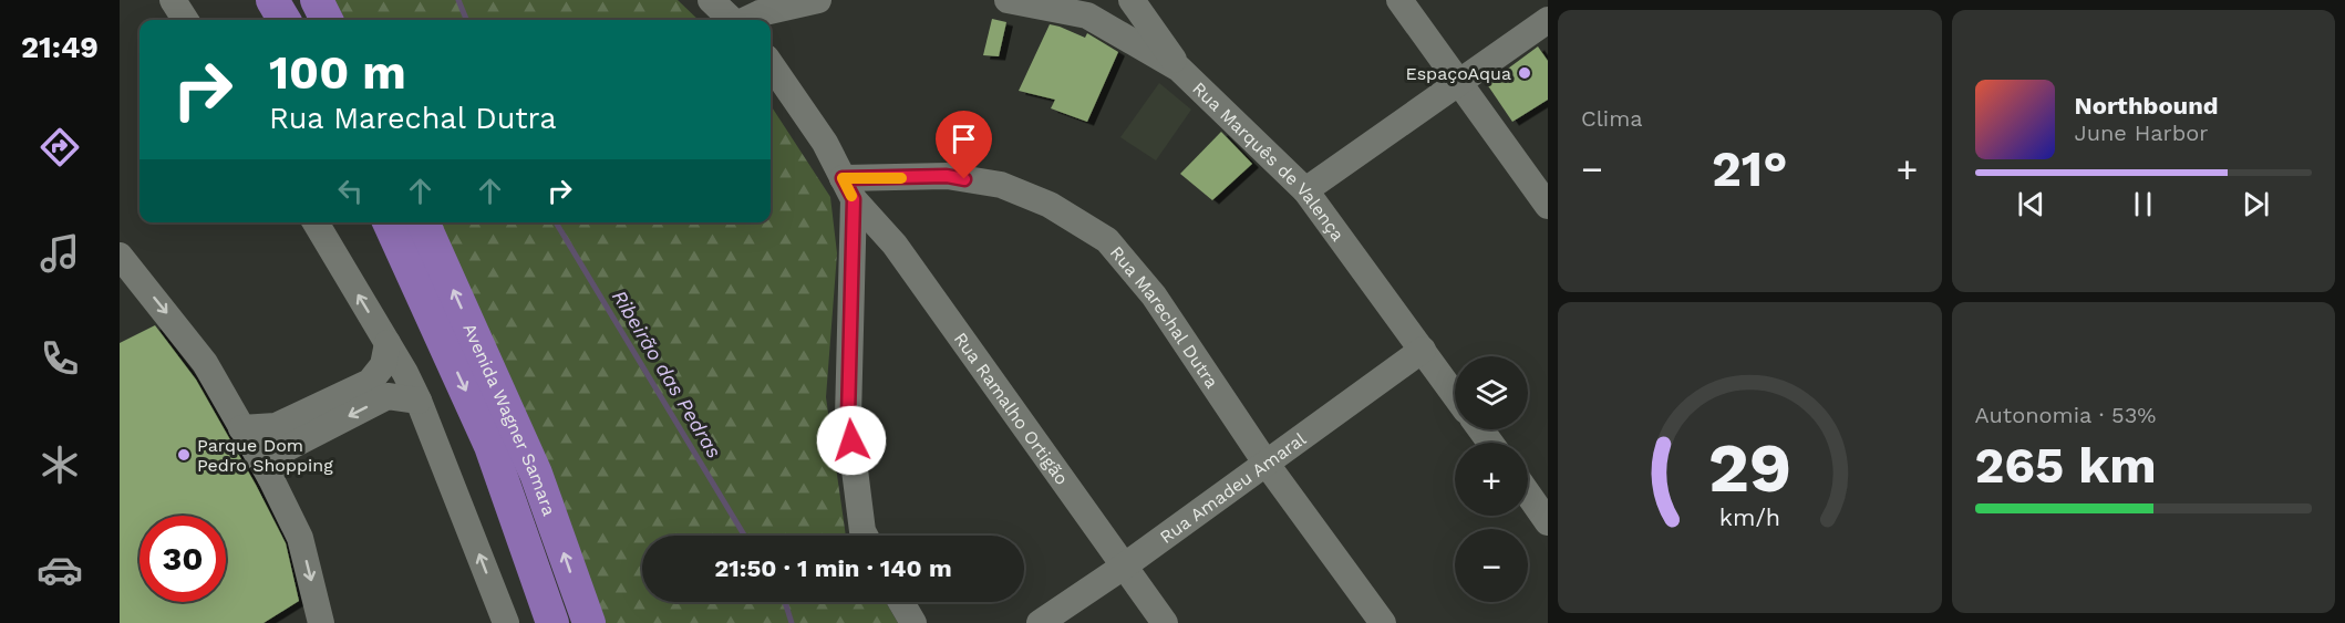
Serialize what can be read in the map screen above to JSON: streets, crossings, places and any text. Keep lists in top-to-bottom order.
{
  "streets": {
    "main road": ["Avenida Wagner Samara"],
    "street": [
      "Rua Marquês de Valença",
      "Rua Marechal Dutra",
      "Rua Ramalho Ortigão",
      "Rua Amadeu Amaral"
    ]
  },
  "crossings": [
    ["Rua Marquês de Valença", "Rua Amadeu Amaral"],
    ["Rua Marechal Dutra", "Rua Ramalho Ortigão"],
    ["Rua Marechal Dutra", "Rua Amadeu Amaral"],
    ["Rua Ramalho Ortigão", "Rua Amadeu Amaral"]
  ],
  "water": ["Ribeirão das Pedras"],
  "places": ["EspaçoAqua", "Parque Dom Pedro Shopping"],
  "page": {
    "tabs": "21:49",
    "tile": [
      "Clima",
      ["Autonomia · 53%", "265 km"]
    ],
    "turn": ["100 m", "Rua Marechal Dutra"],
    "song": ["Northbound", "June Harbor"],
    "heat": ["−", "21°", "+"],
    "map_buttons": ["+", "−"],
    "limit": "30",
    "trip": "21:50 · 1 min · 140 m",
    "gauge": ["29", "km/h"]
  }
}
